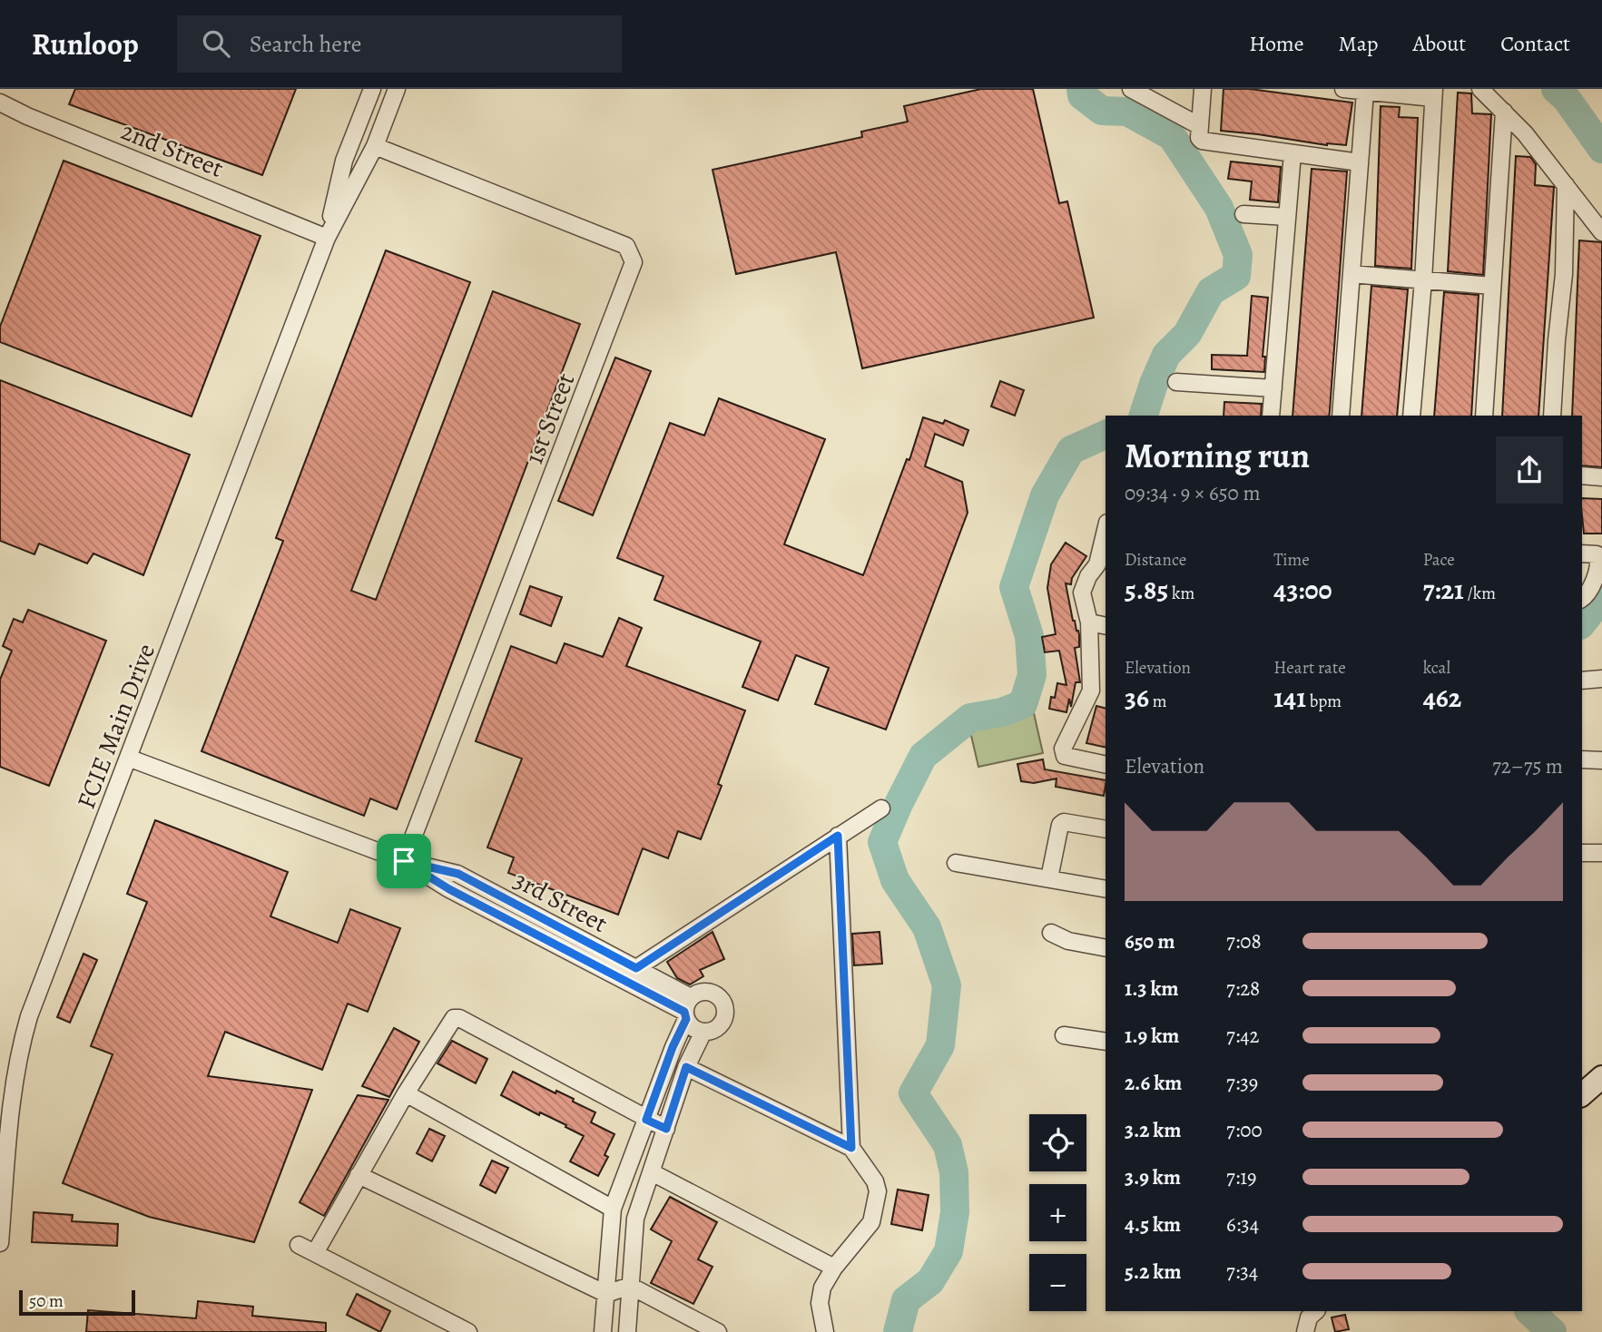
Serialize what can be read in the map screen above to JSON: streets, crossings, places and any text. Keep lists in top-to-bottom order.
{
  "streets": {
    "street": [
      "2nd Street",
      "1st Street",
      "FCIE Main Drive",
      "3rd Street"
    ]
  },
  "crossings": [
    ["2nd Street", "FCIE Main Drive"],
    ["1st Street", "FCIE Main Drive"],
    ["1st Street", "3rd Street"],
    ["FCIE Main Drive", "3rd Street"]
  ],
  "scale_bar": "50 m",
  "page": {
    "header": "Runloop",
    "search": "Search here",
    "nav": [
      "Home",
      "Map",
      "About",
      "Contact"
    ],
    "heading": ["Morning run", "09:34 · 9 × 650 m"],
    "stats": [
      ["Distance", "5.85 km"],
      ["Time", "43:00"],
      ["Pace", "7:21 /km"],
      ["Elevation", "36 m"],
      ["Heart rate", "141 bpm"],
      ["kcal", "462"]
    ],
    "chart": ["Elevation", "72–75 m"],
    "list": [
      {
        "name": "650 m",
        "note": "7:08"
      },
      {
        "name": "1.3 km",
        "note": "7:28"
      },
      {
        "name": "1.9 km",
        "note": "7:42"
      },
      {
        "name": "2.6 km",
        "note": "7:39"
      },
      {
        "name": "3.2 km",
        "note": "7:00"
      },
      {
        "name": "3.9 km",
        "note": "7:19"
      },
      {
        "name": "4.5 km",
        "note": "6:34"
      },
      {
        "name": "5.2 km",
        "note": "7:34"
      }
    ],
    "map_buttons": ["+", "−"],
    "scale": "50 m"
  }
}
